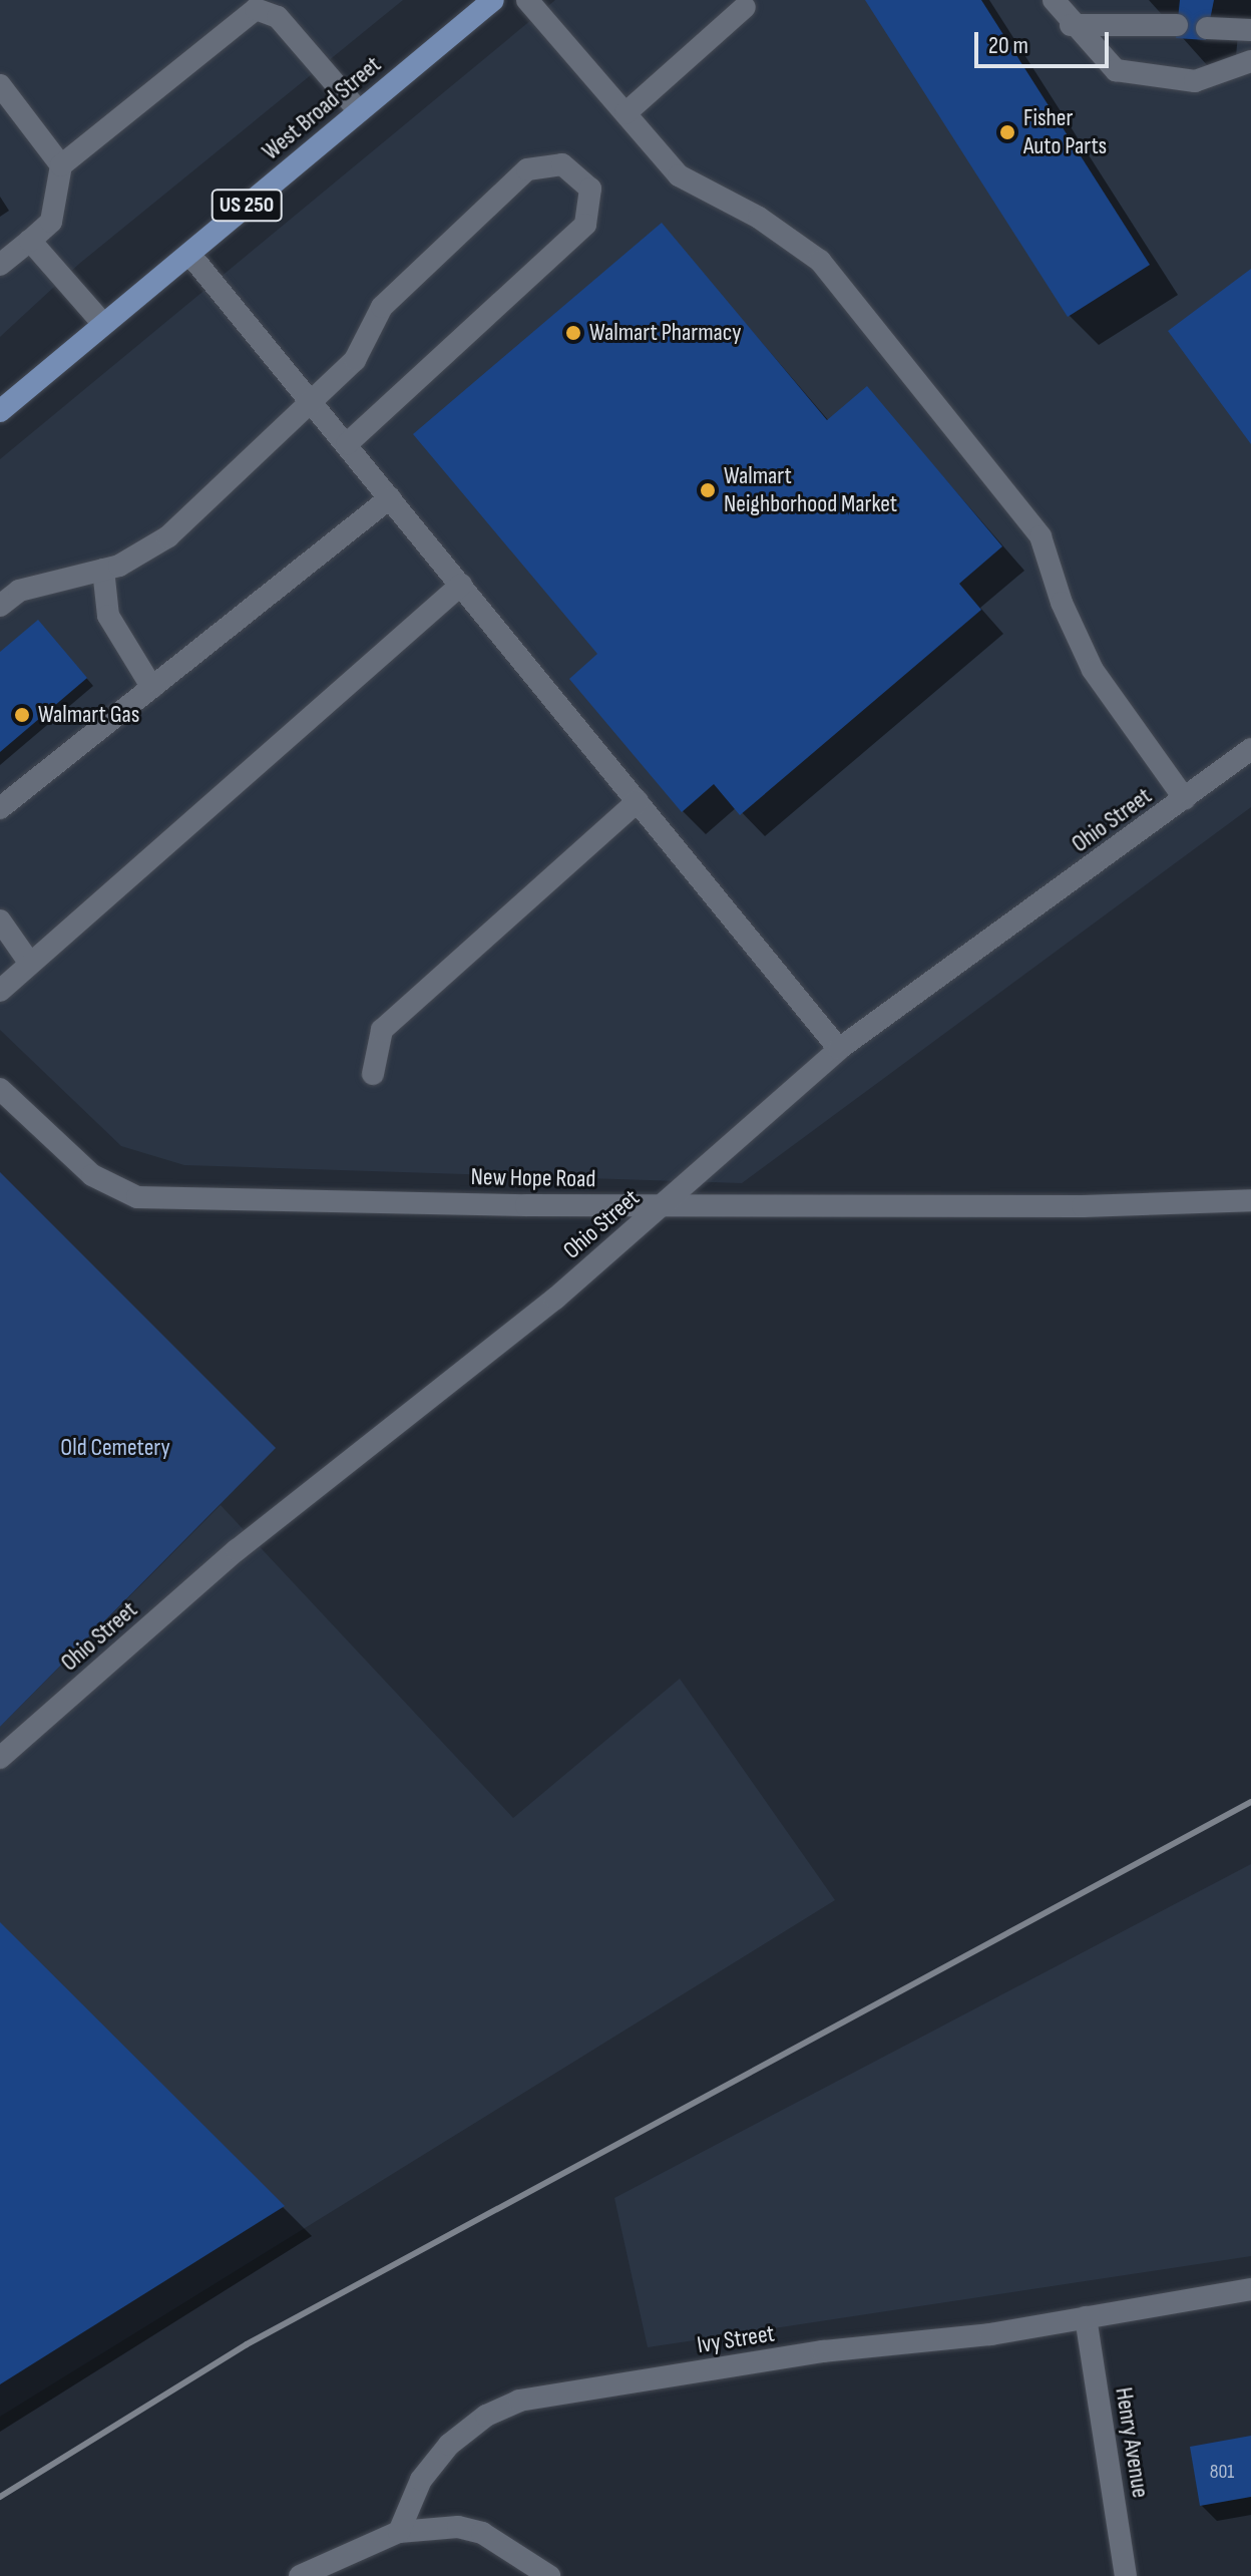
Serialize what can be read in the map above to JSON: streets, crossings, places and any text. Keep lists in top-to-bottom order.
{
  "streets": {
    "main road": ["West Broad Street", "US 250"],
    "street": [
      "Ohio Street",
      "New Hope Road",
      "Ivy Street",
      "Henry Avenue"
    ]
  },
  "crossings": [
    ["Ohio Street", "New Hope Road"],
    ["Ivy Street", "Henry Avenue"]
  ],
  "parks": ["Old Cemetery"],
  "places": [
    "Fisher Auto Parts",
    "Walmart Pharmacy",
    "Walmart Neighborhood Market",
    "Walmart Gas"
  ],
  "house_numbers": ["801"],
  "scale_bar": "20 m"
}
